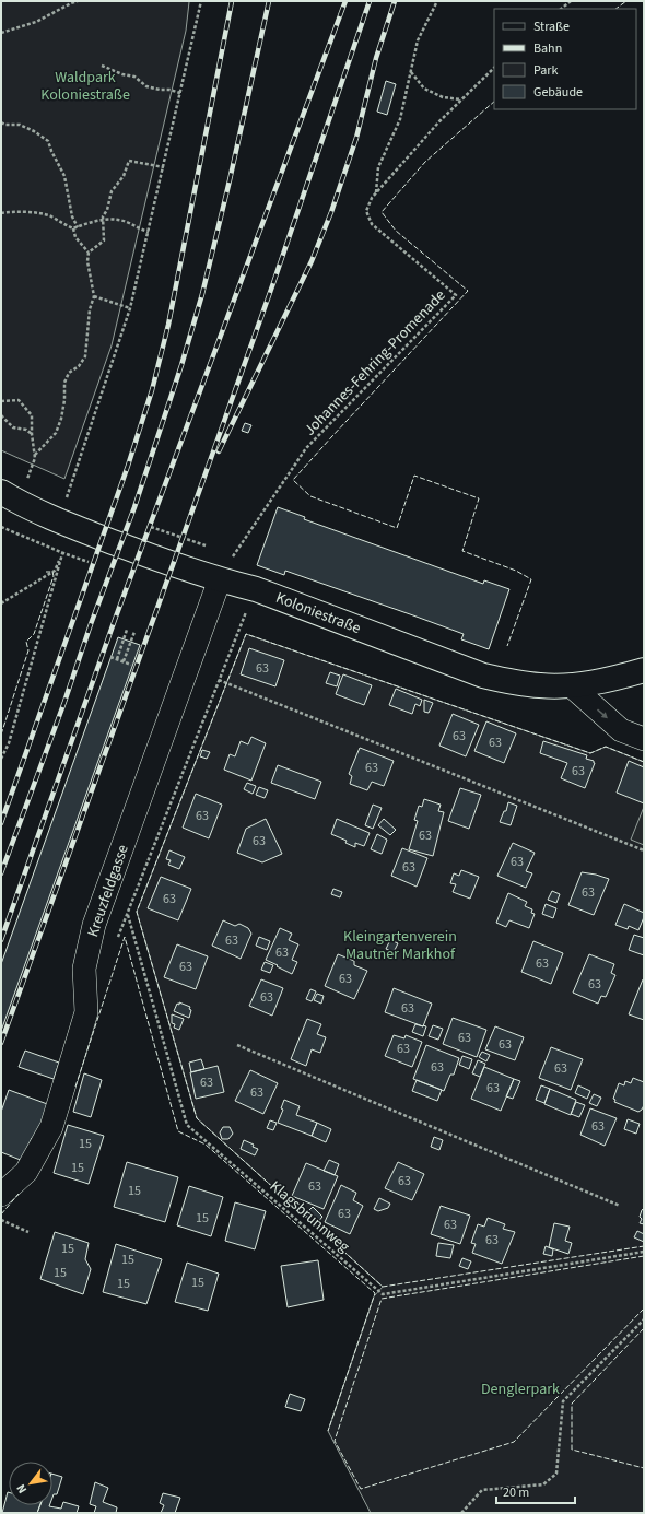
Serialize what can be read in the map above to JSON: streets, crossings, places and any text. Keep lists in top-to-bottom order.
{
  "streets": {
    "street": ["Koloniestraße", "Kreuzfeldgasse"],
    "path": ["Johannes-Fehring-Promenade", "Klagsbrunnweg"]
  },
  "crossings": [
    ["Johannes-Fehring-Promenade", "Koloniestraße"],
    ["Johannes-Fehring-Promenade", "Kreuzfeldgasse"],
    ["Koloniestraße", "Kreuzfeldgasse"]
  ],
  "parks": ["Waldpark Koloniestraße", "Kleingartenverein Mautner Markhof", "Denglerpark"],
  "house_numbers": [
    "63",
    "63",
    "63",
    "63",
    "63",
    "63",
    "63",
    "63",
    "63",
    "63",
    "63",
    "63",
    "63",
    "63",
    "63",
    "63",
    "63",
    "63",
    "63",
    "63",
    "63",
    "63",
    "63",
    "63",
    "63",
    "63",
    "63",
    "63",
    "63",
    "15",
    "15",
    "63",
    "63",
    "15",
    "63",
    "15",
    "63",
    "63",
    "15",
    "15",
    "15",
    "15",
    "15"
  ],
  "legend": [
    "Straße",
    "Bahn",
    "Park",
    "Gebäude"
  ],
  "scale_bar": "20 m",
  "north": "bottom left"
}
